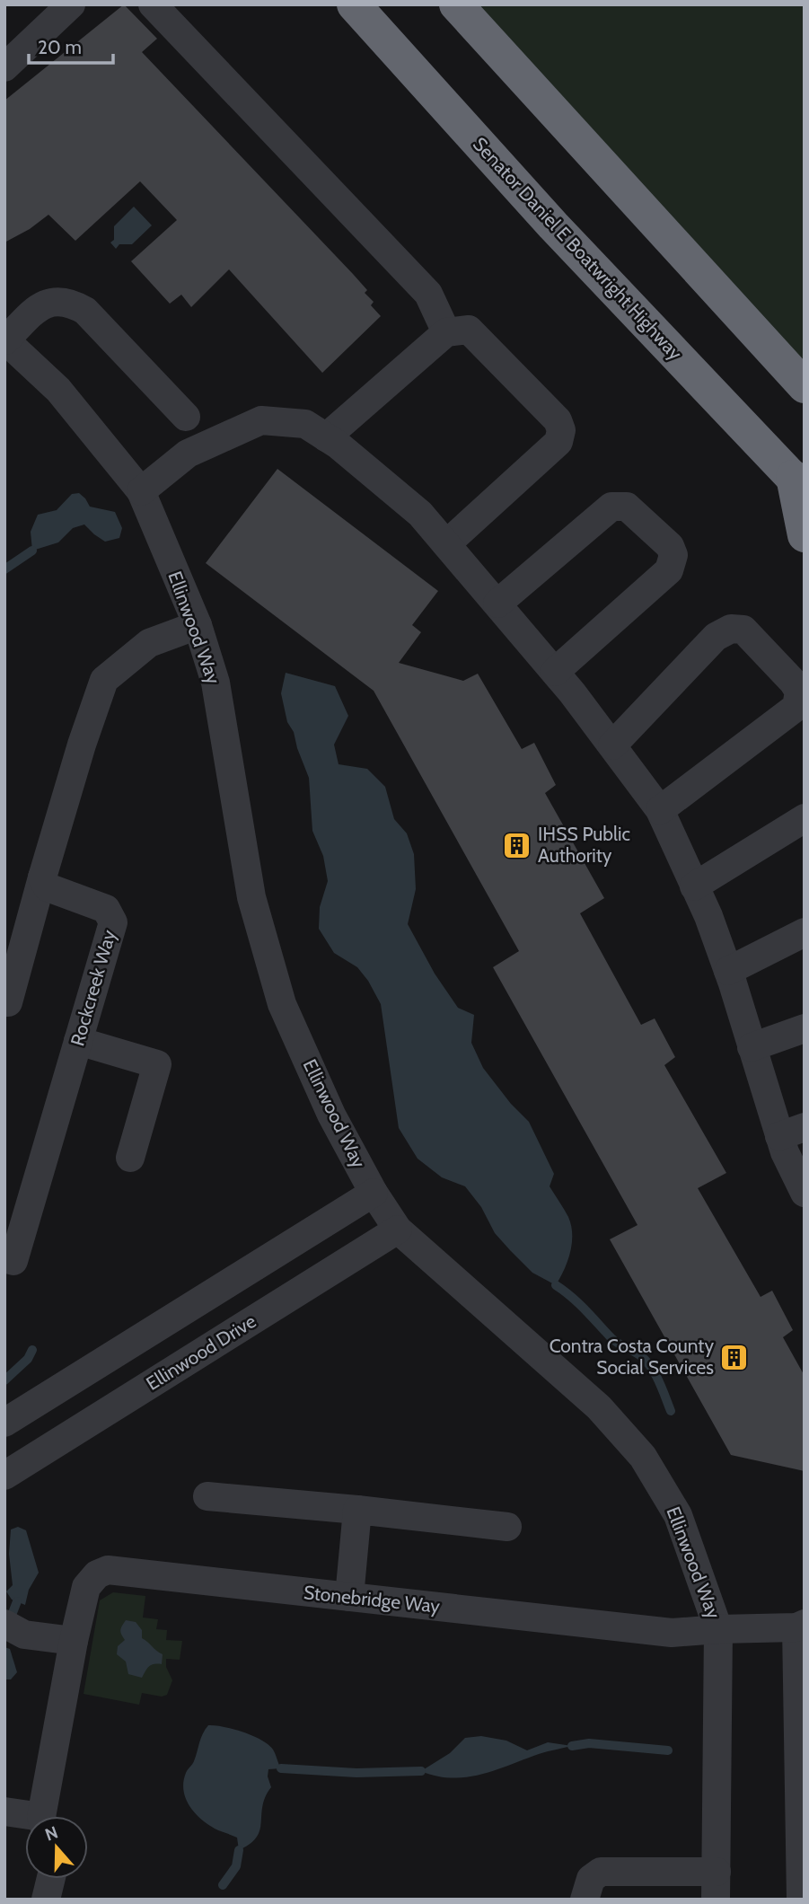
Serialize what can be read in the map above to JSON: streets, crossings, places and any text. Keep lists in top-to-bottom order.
{
  "streets": {
    "highway": ["Senator Daniel E Boatwright Highway"],
    "street": [
      "Ellinwood Way",
      "Rockcreek Way",
      "Ellinwood Drive",
      "Stonebridge Way"
    ]
  },
  "crossings": [
    ["Ellinwood Way", "Ellinwood Drive"],
    ["Ellinwood Way", "Stonebridge Way"]
  ],
  "places": {
    "building": ["IHSS Public Authority", "Contra Costa County Social Services"]
  },
  "scale_bar": "20 m",
  "north": "top"
}
